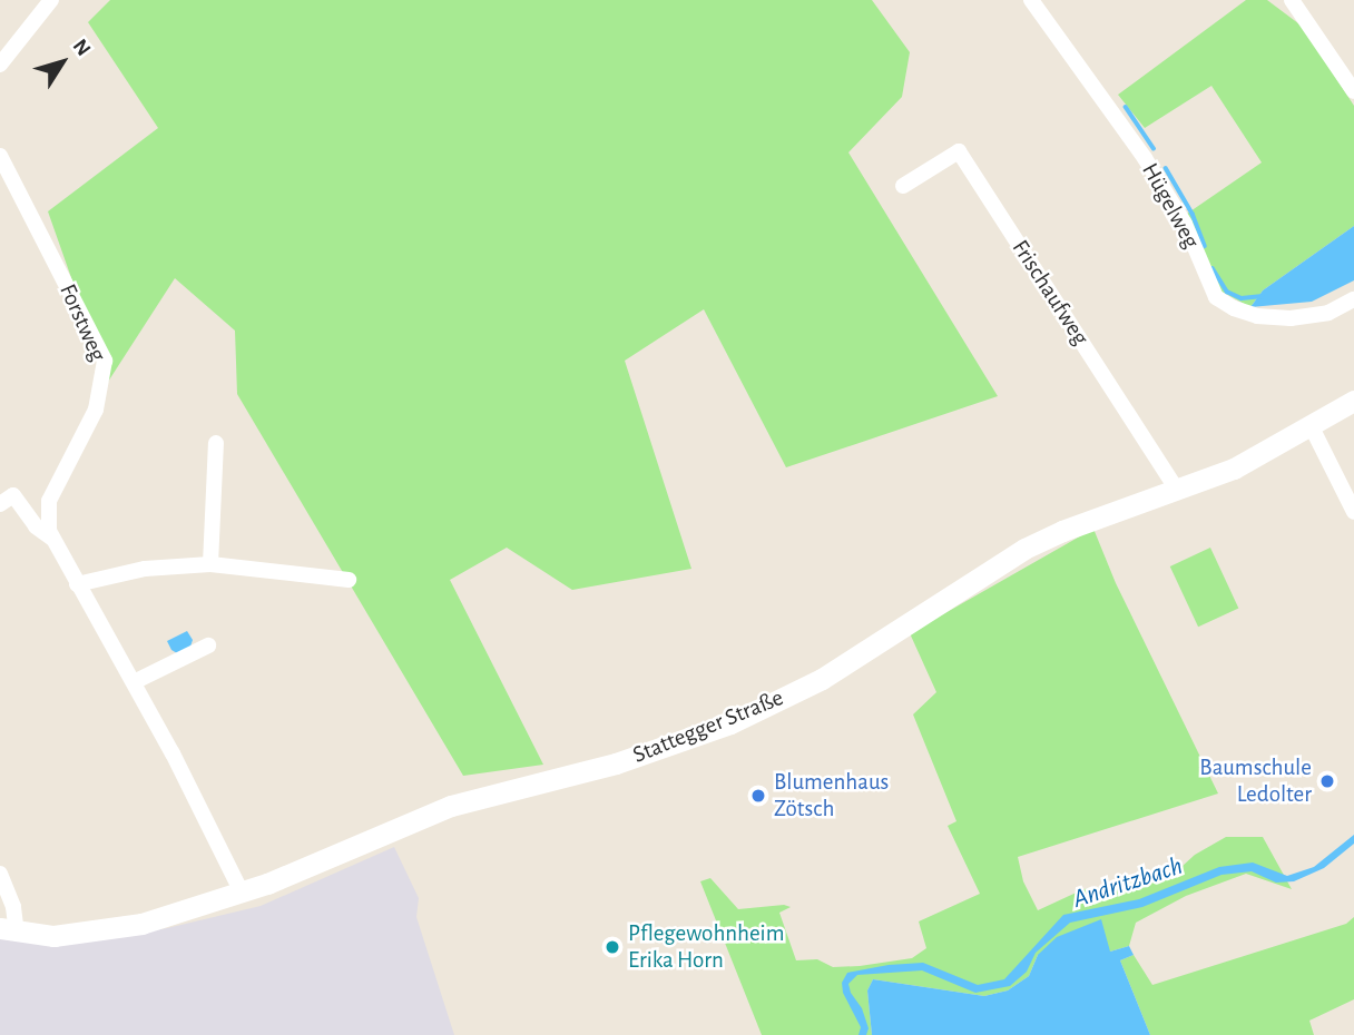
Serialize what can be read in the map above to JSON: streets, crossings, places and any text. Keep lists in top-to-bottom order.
{
  "streets": {
    "main road": ["Stattegger Straße"],
    "street": ["Hügelweg", "Frischaufweg", "Forstweg"]
  },
  "crossings": [
    ["Frischaufweg", "Stattegger Straße"],
    ["Forstweg", "Stattegger Straße"]
  ],
  "water": ["Andritzbach"],
  "places": ["Baumschule Ledolter", "Blumenhaus Zötsch", "Pflegewohnheim Erika Horn"],
  "north": "top right"
}
